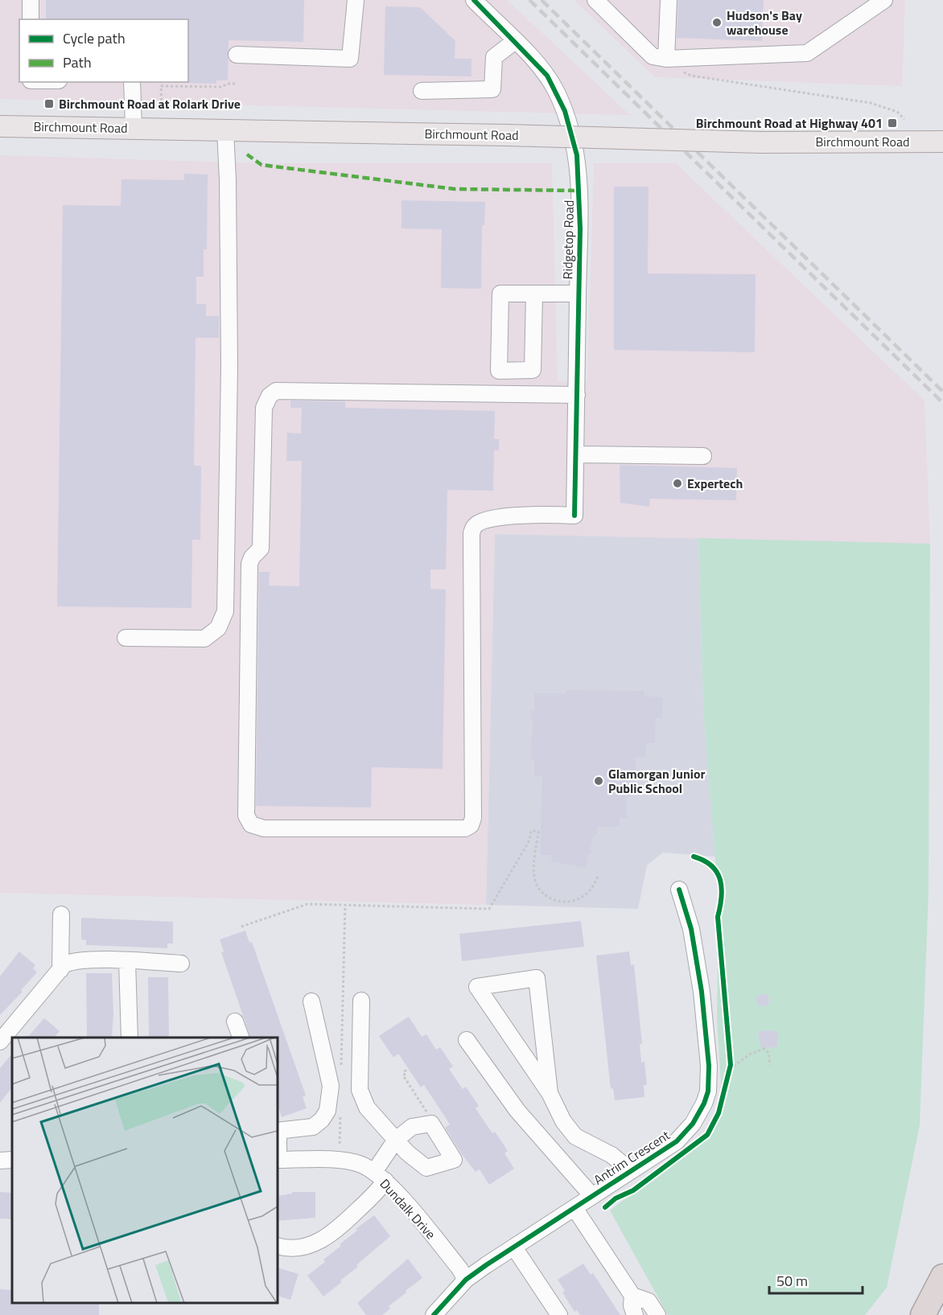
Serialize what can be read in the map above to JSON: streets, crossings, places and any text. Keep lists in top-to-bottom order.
{
  "streets": {
    "main road": ["Birchmount Road"],
    "street": ["Ridgetop Road", "Antrim Crescent", "Dundalk Drive"]
  },
  "crossings": [
    ["Antrim Crescent", "Dundalk Drive"]
  ],
  "places": {
    "other": ["Hudson's Bay warehouse", "Expertech", "Glamorgan Junior Public School"],
    "transit": ["Birchmount Road at Rolark Drive", "Birchmount Road at Highway 401"]
  },
  "legend": ["Cycle path", "Path"],
  "scale_bar": "50 m"
}
